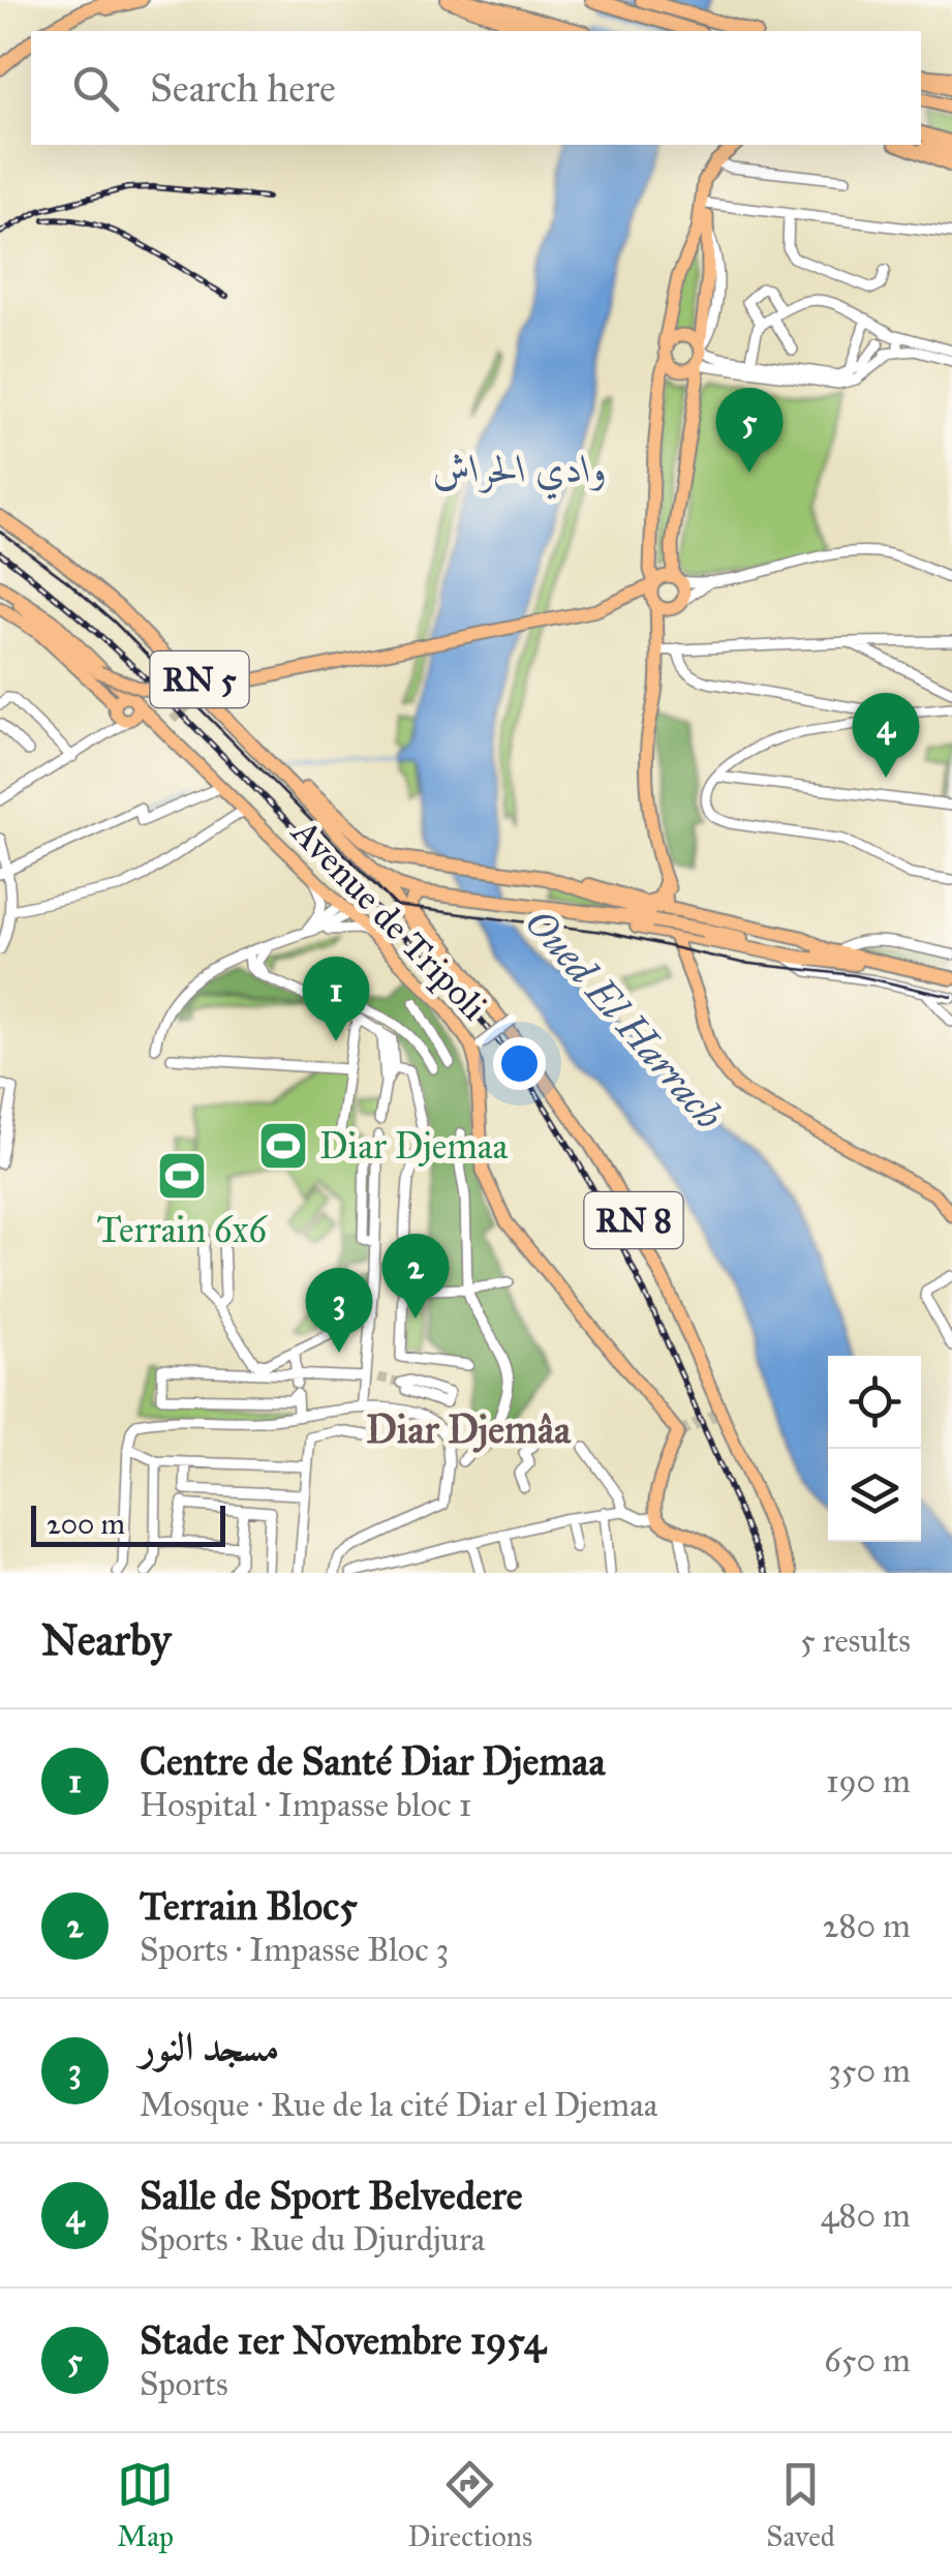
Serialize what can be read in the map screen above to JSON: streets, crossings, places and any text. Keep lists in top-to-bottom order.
{
  "streets": {
    "highway": ["RN 5"],
    "main road": ["Avenue de Tripoli", "RN 8"]
  },
  "crossings": [
    ["RN 5", "RN 8"]
  ],
  "districts": ["Diar Djemâa"],
  "water": ["وادي الحراش", "Oued El Harrach"],
  "places": {
    "sports": ["Diar Djemaa", "Terrain 6x6"]
  },
  "scale_bar": "200 m",
  "page": {
    "search": "Search here",
    "pins": [
      "5",
      "4",
      "1",
      "2",
      "3"
    ],
    "scale": "200 m",
    "heading": ["Nearby", "5 results"],
    "list": [
      {
        "mark": "1",
        "name": "Centre de Santé Diar Djemaa",
        "note": "Hospital · Impasse bloc 1",
        "value": "190 m"
      },
      {
        "mark": "2",
        "name": "Terrain Bloc5",
        "note": "Sports · Impasse Bloc 3",
        "value": "280 m"
      },
      {
        "mark": "3",
        "name": "مسجد النور",
        "note": "Mosque · Rue de la cité Diar el Djemaa",
        "value": "350 m"
      },
      {
        "mark": "4",
        "name": "Salle de Sport Belvedere",
        "note": "Sports · Rue du Djurdjura",
        "value": "480 m"
      },
      {
        "mark": "5",
        "name": "Stade 1er Novembre 1954",
        "note": "Sports",
        "value": "650 m"
      }
    ],
    "nav": ["Map", "Directions", "Saved"]
  }
}
